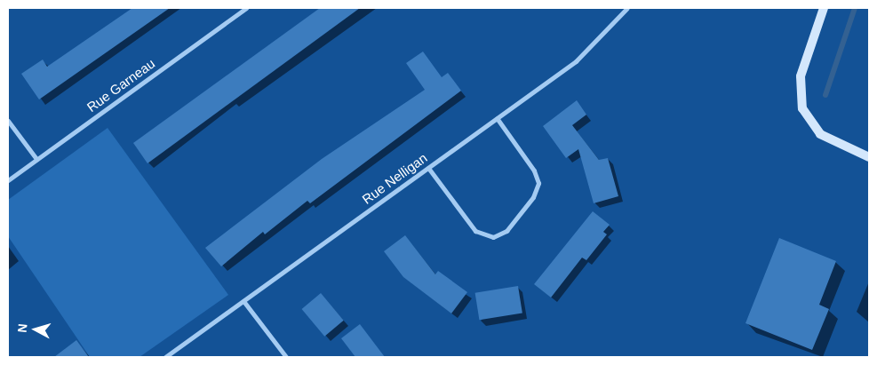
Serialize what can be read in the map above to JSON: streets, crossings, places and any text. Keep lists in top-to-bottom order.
{
  "streets": {
    "street": ["Rue Garneau", "Rue Nelligan"]
  },
  "north": "left"
}
